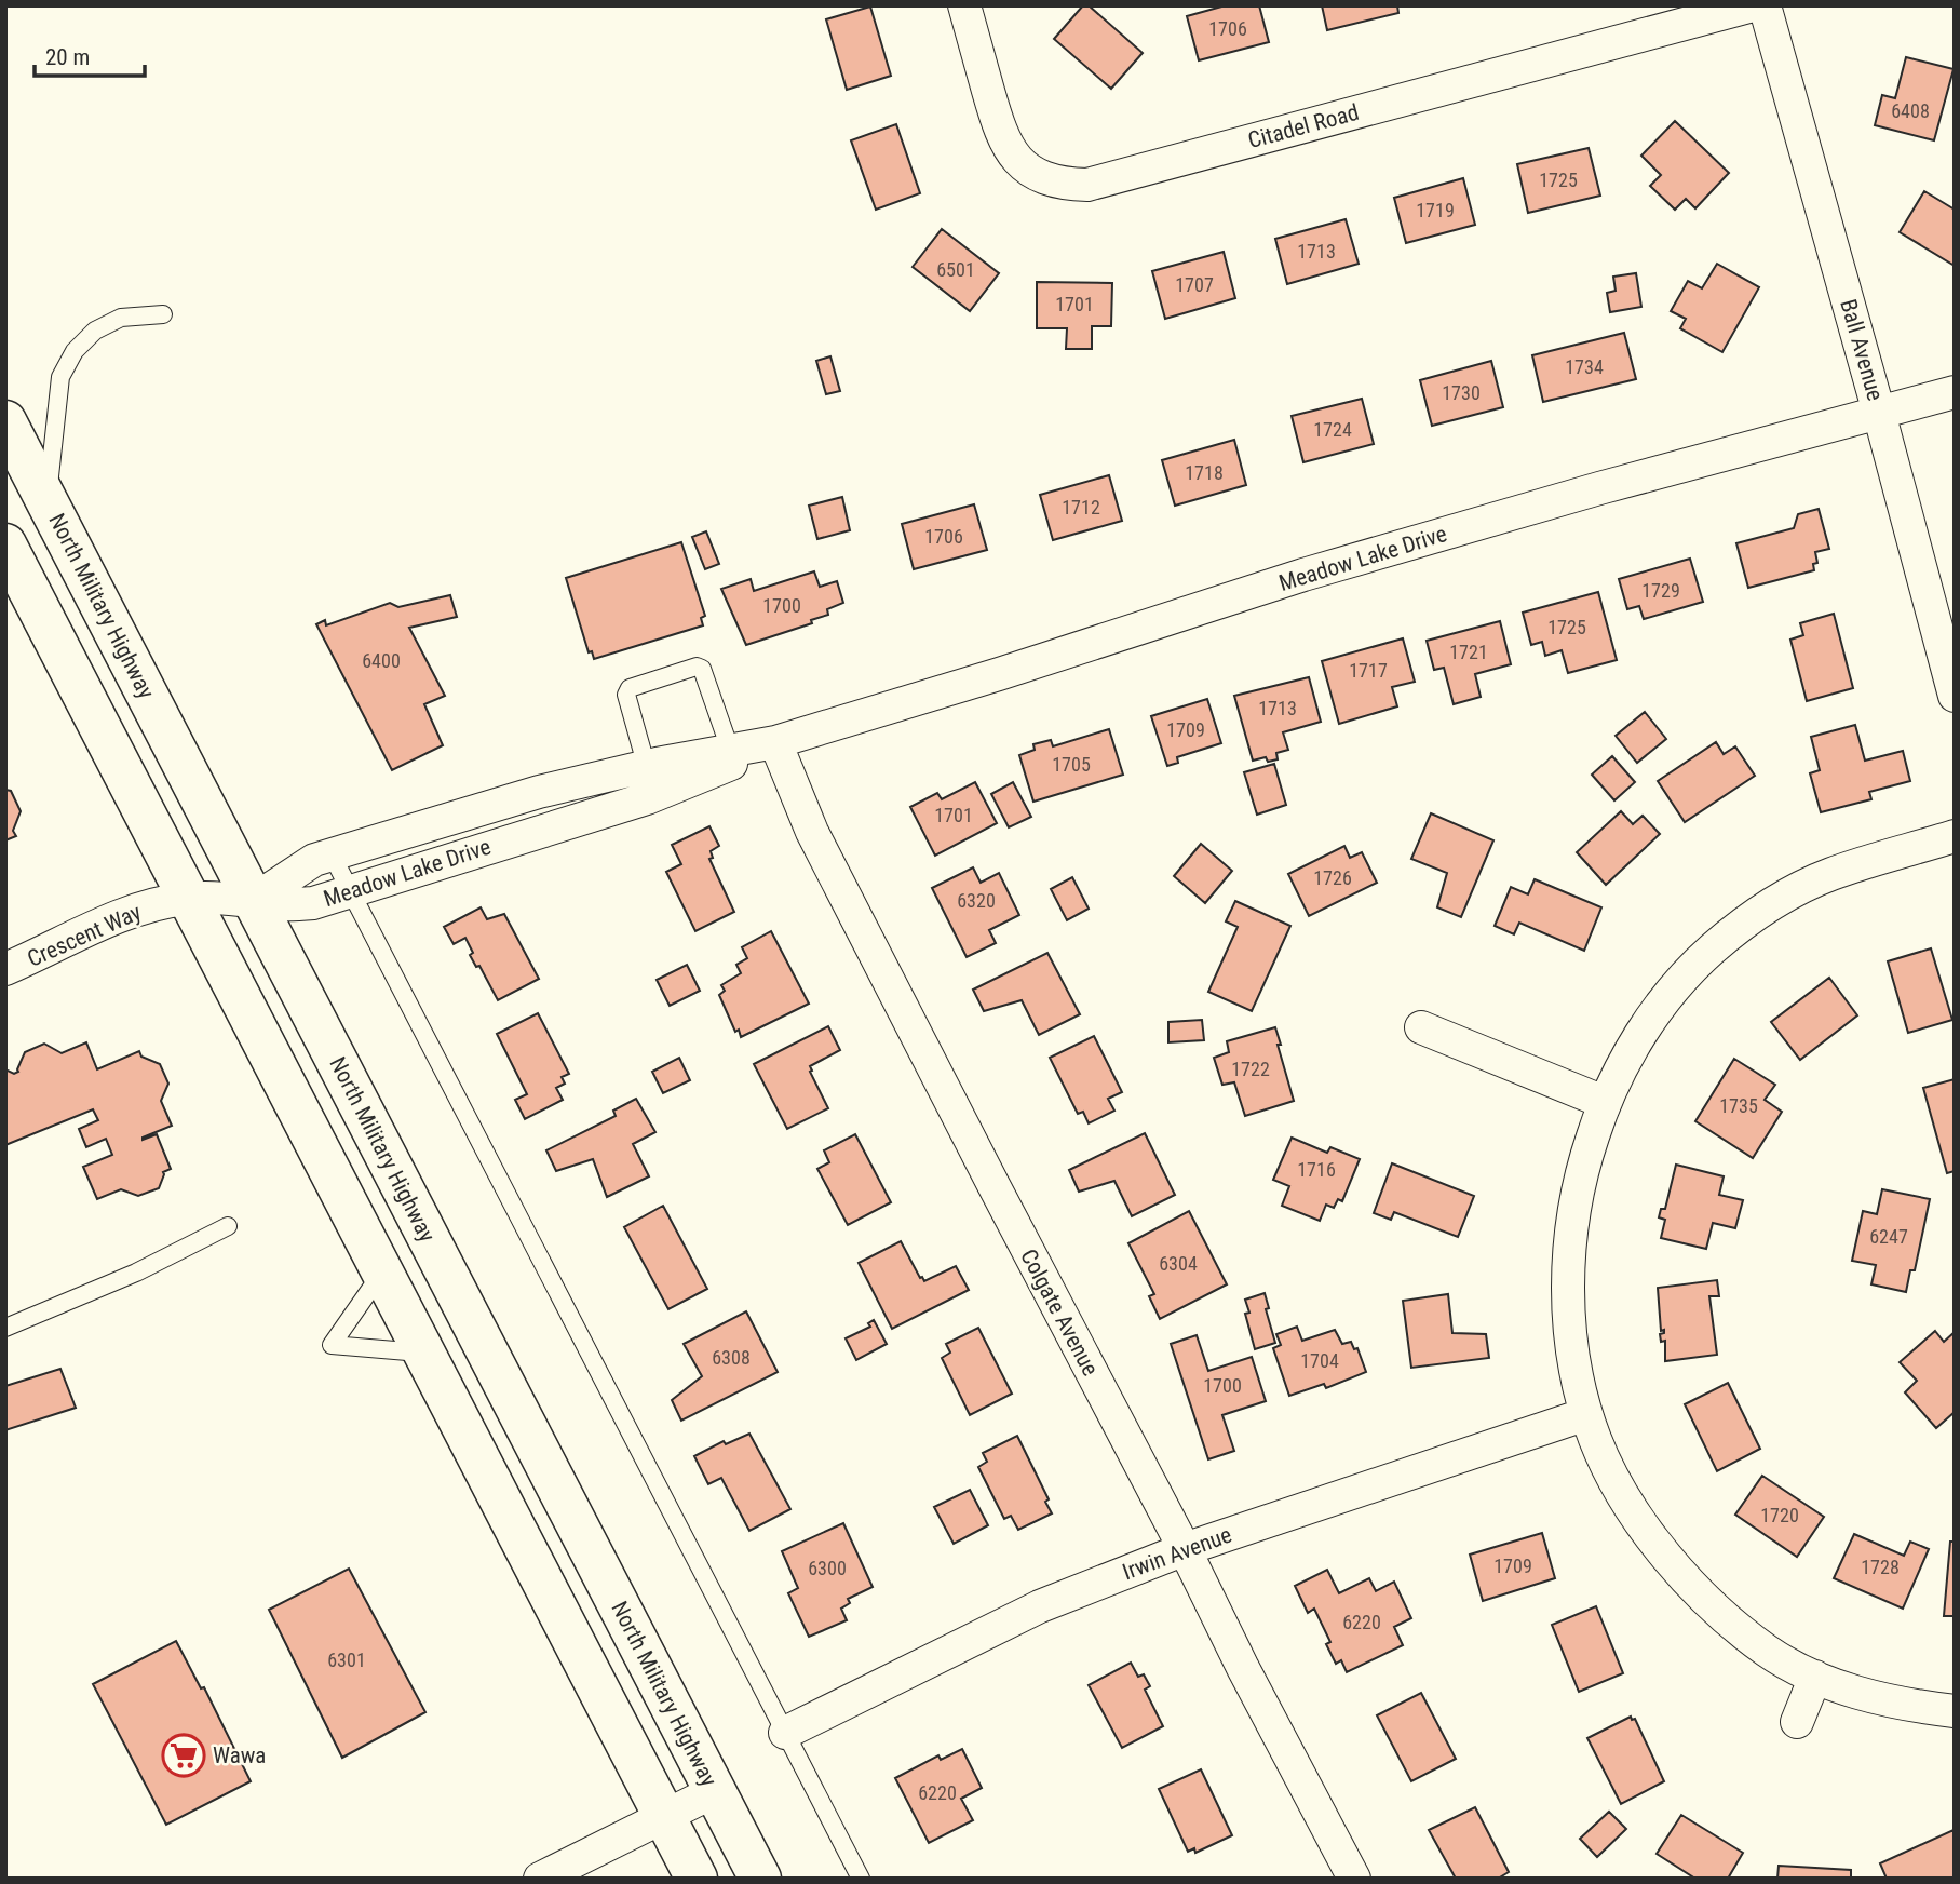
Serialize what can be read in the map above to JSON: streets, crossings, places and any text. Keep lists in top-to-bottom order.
{
  "streets": {
    "main road": ["North Military Highway"],
    "street": [
      "Citadel Road",
      "Ball Avenue",
      "Meadow Lake Drive",
      "Crescent Way",
      "Colgate Avenue",
      "Irwin Avenue"
    ]
  },
  "crossings": [
    ["Ball Avenue", "Meadow Lake Drive"],
    ["Meadow Lake Drive", "North Military Highway"],
    ["Meadow Lake Drive", "Crescent Way"],
    ["Meadow Lake Drive", "Colgate Avenue"],
    ["North Military Highway", "Crescent Way"],
    ["Colgate Avenue", "Irwin Avenue"]
  ],
  "places": {
    "supermarket": ["Wawa"]
  },
  "house_numbers": [
    "1706",
    "6408",
    "1725",
    "1719",
    "1713",
    "6501",
    "1707",
    "1701",
    "1734",
    "1730",
    "1724",
    "1718",
    "1712",
    "1706",
    "1729",
    "1700",
    "1725",
    "1721",
    "6400",
    "1717",
    "1713",
    "1709",
    "1705",
    "1701",
    "1726",
    "6320",
    "1722",
    "1735",
    "1716",
    "6247",
    "6304",
    "6308",
    "1704",
    "1700",
    "1720",
    "1709",
    "1728",
    "6300",
    "6220",
    "6301",
    "6220"
  ],
  "scale_bar": "20 m"
}
